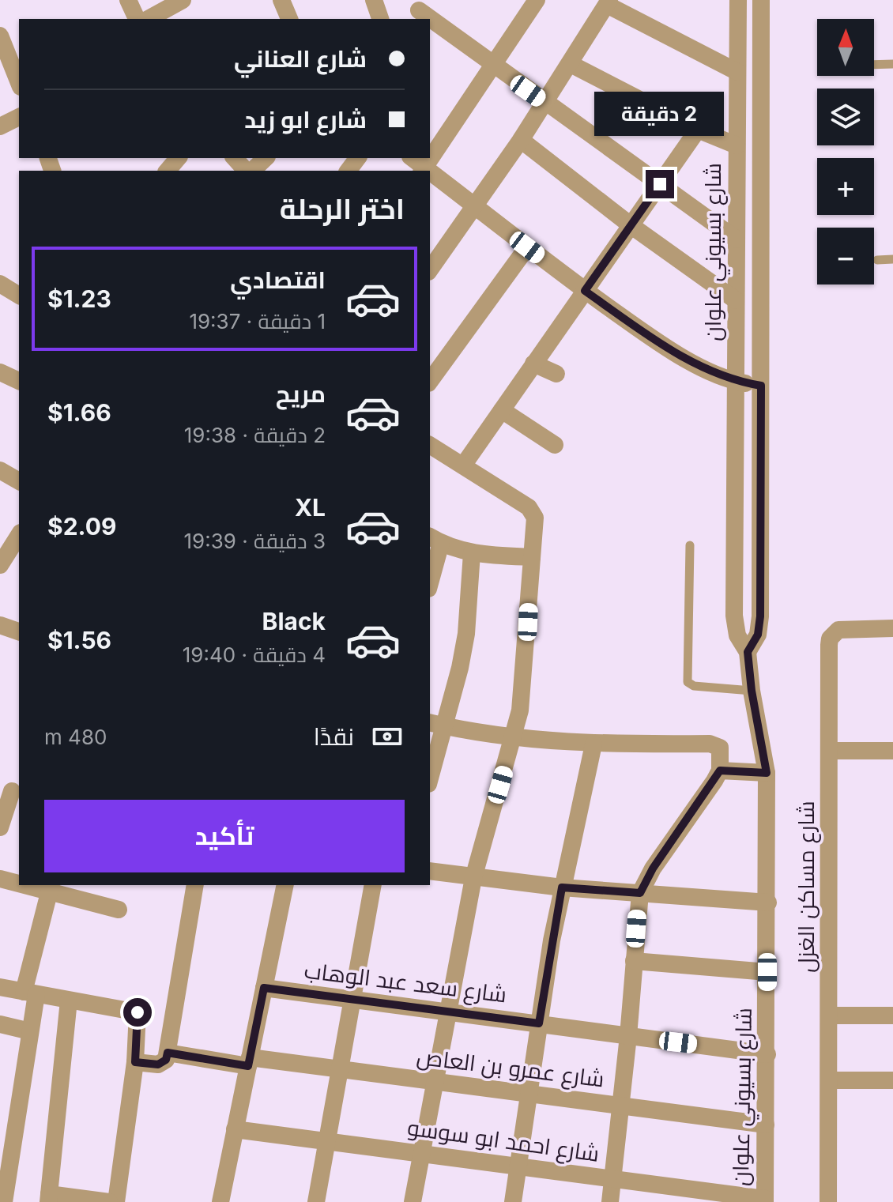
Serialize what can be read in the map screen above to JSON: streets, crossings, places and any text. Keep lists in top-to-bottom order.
{
  "streets": {
    "street": [
      "شارع بسيوني علوان",
      "شارع مساكن الغزل",
      "شارع سعد عبد الوهاب",
      "شارع عمرو بن العاص",
      "شارع احمد ابو سوسو"
    ]
  },
  "crossings": [
    ["شارع بسيوني علوان", "شارع سعد عبد الوهاب"],
    ["شارع بسيوني علوان", "شارع عمرو بن العاص"],
    ["شارع بسيوني علوان", "شارع احمد ابو سوسو"]
  ],
  "north": "top",
  "page": {
    "map_buttons": ["+", "−"],
    "banner": ["شارع العناني", "شارع ابو زيد"],
    "bubble": "2 دقيقة",
    "heading": "اختر الرحلة",
    "list": [
      {
        "name": "اقتصادي",
        "note": "1 دقيقة · 19:37",
        "value": "$1.23"
      },
      {
        "name": "مريح",
        "note": "2 دقيقة · 19:38",
        "value": "$1.66"
      },
      {
        "name": "XL",
        "note": "3 دقيقة · 19:39",
        "value": "$2.09"
      },
      {
        "name": "Black",
        "note": "4 دقيقة · 19:40",
        "value": "$1.56"
      }
    ],
    "pay": ["نقدًا", "480 m"],
    "buttons": "تأكيد"
  }
}
